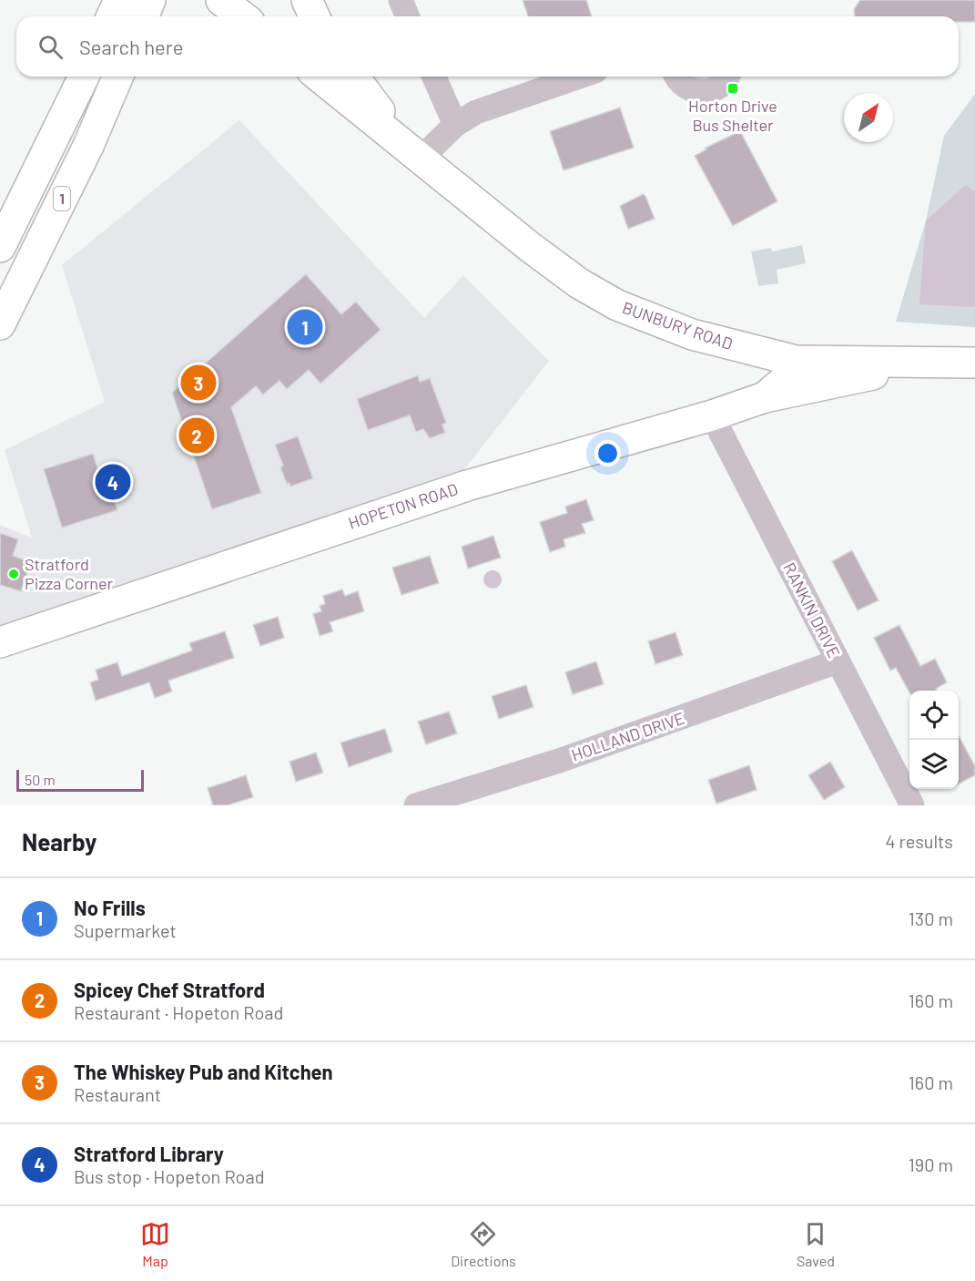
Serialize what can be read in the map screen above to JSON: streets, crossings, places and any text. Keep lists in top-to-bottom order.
{
  "streets": {
    "main road": ["1", "BUNBURY ROAD", "HOPETON ROAD"],
    "street": ["RANKIN DRIVE", "HOLLAND DRIVE"]
  },
  "crossings": [
    ["BUNBURY ROAD", "HOPETON ROAD"],
    ["HOPETON ROAD", "RANKIN DRIVE"],
    ["RANKIN DRIVE", "HOLLAND DRIVE"]
  ],
  "places": {
    "transit": ["Horton Drive Bus Shelter"],
    "other": ["Stratford Pizza Corner"]
  },
  "scale_bar": "50 m",
  "north": "top right",
  "page": {
    "search": "Search here",
    "pins": [
      "1",
      "3",
      "2",
      "4"
    ],
    "scale": "50 m",
    "heading": ["Nearby", "4 results"],
    "list": [
      {
        "mark": "1",
        "name": "No Frills",
        "note": "Supermarket",
        "value": "130 m"
      },
      {
        "mark": "2",
        "name": "Spicey Chef Stratford",
        "note": "Restaurant · Hopeton Road",
        "value": "160 m"
      },
      {
        "mark": "3",
        "name": "The Whiskey Pub and Kitchen",
        "note": "Restaurant",
        "value": "160 m"
      },
      {
        "mark": "4",
        "name": "Stratford Library",
        "note": "Bus stop · Hopeton Road",
        "value": "190 m"
      }
    ],
    "nav": ["Map", "Directions", "Saved"]
  }
}
